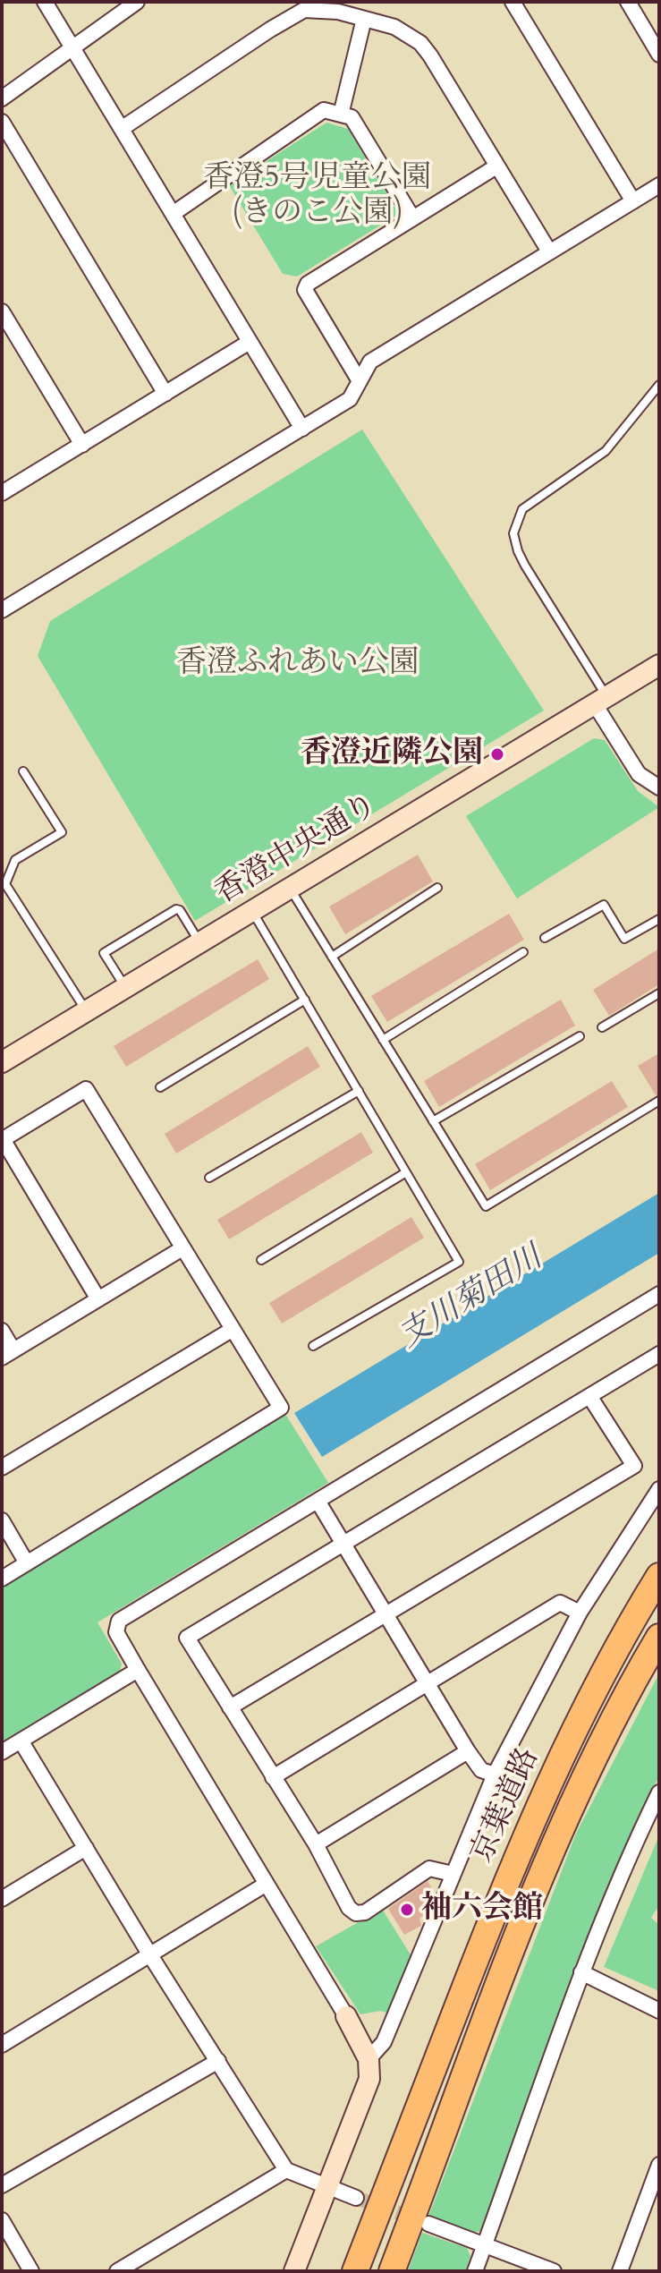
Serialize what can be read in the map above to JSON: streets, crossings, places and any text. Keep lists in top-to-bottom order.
{
  "streets": {
    "highway": ["京葉道路"],
    "street": ["香澄中央通り"]
  },
  "water": ["支川菊田川"],
  "parks": ["香澄5号児童公園 (きのこ公園)", "香澄ふれあい公園"],
  "places": ["香澄近隣公園", "袖六会館"]
}
